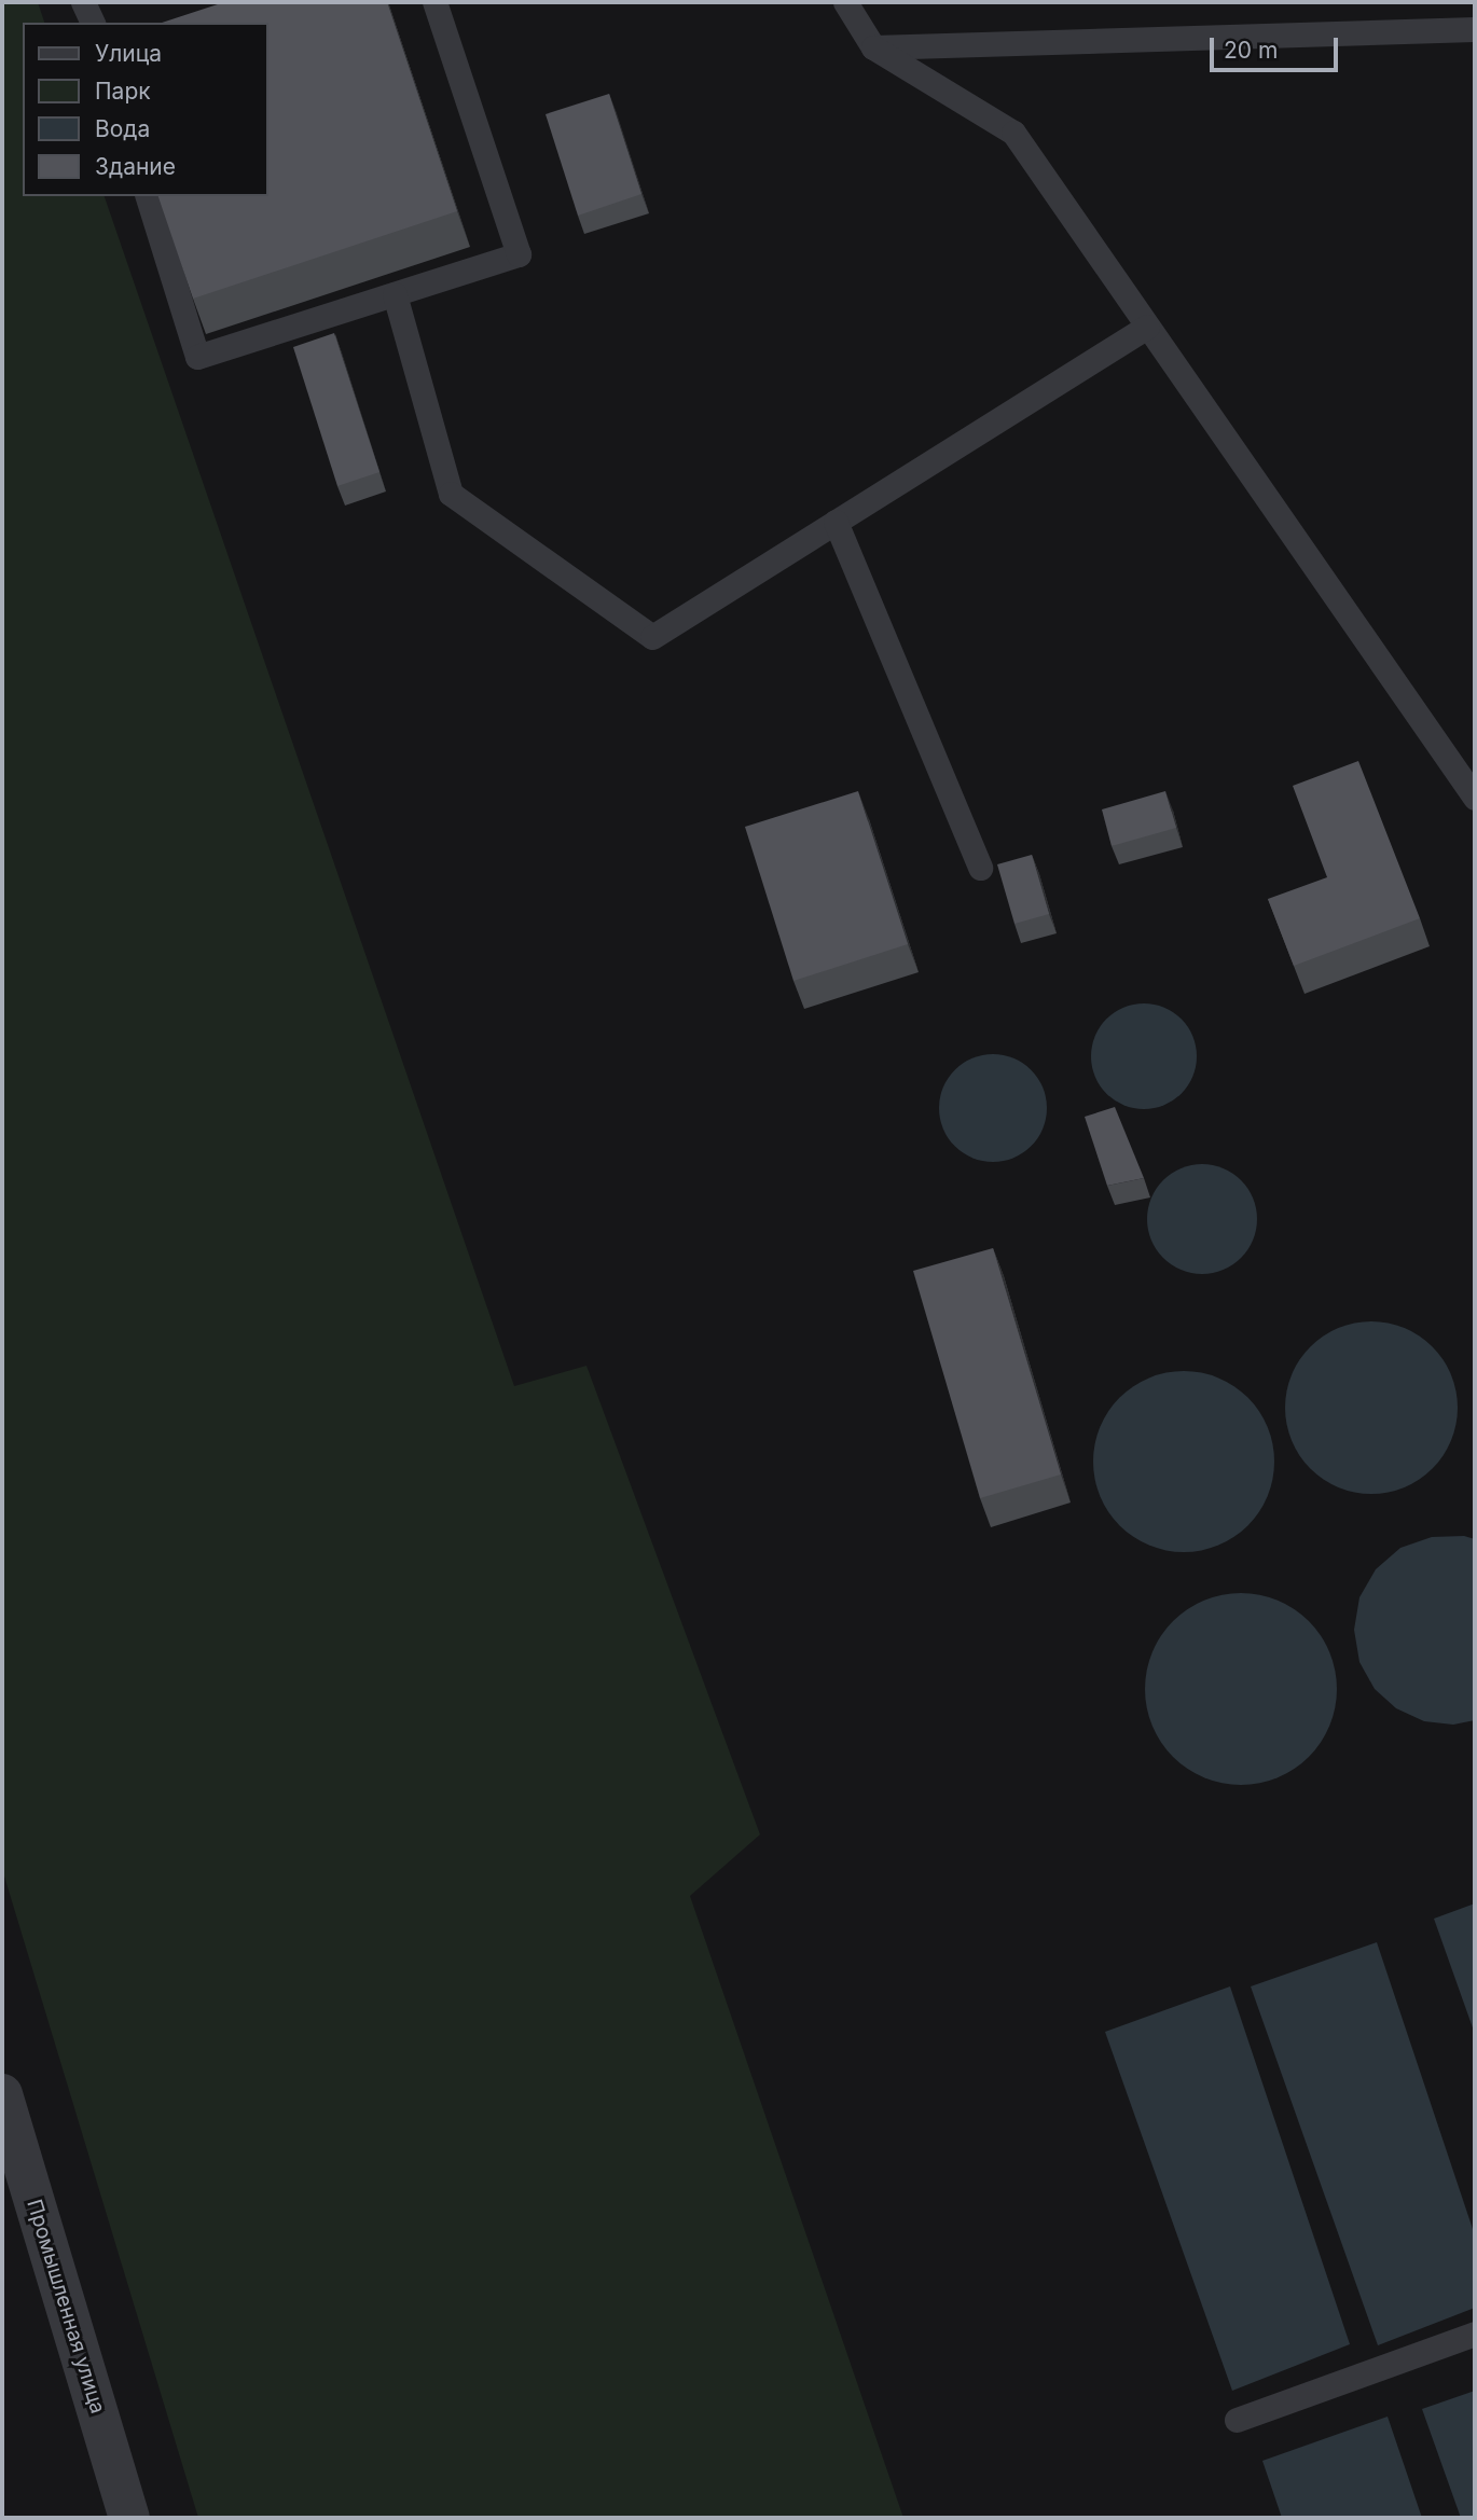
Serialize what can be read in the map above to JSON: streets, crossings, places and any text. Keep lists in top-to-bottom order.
{
  "streets": {
    "street": ["Промышленная улица"]
  },
  "legend": [
    "Улица",
    "Парк",
    "Вода",
    "Здание"
  ],
  "scale_bar": "20 m"
}
